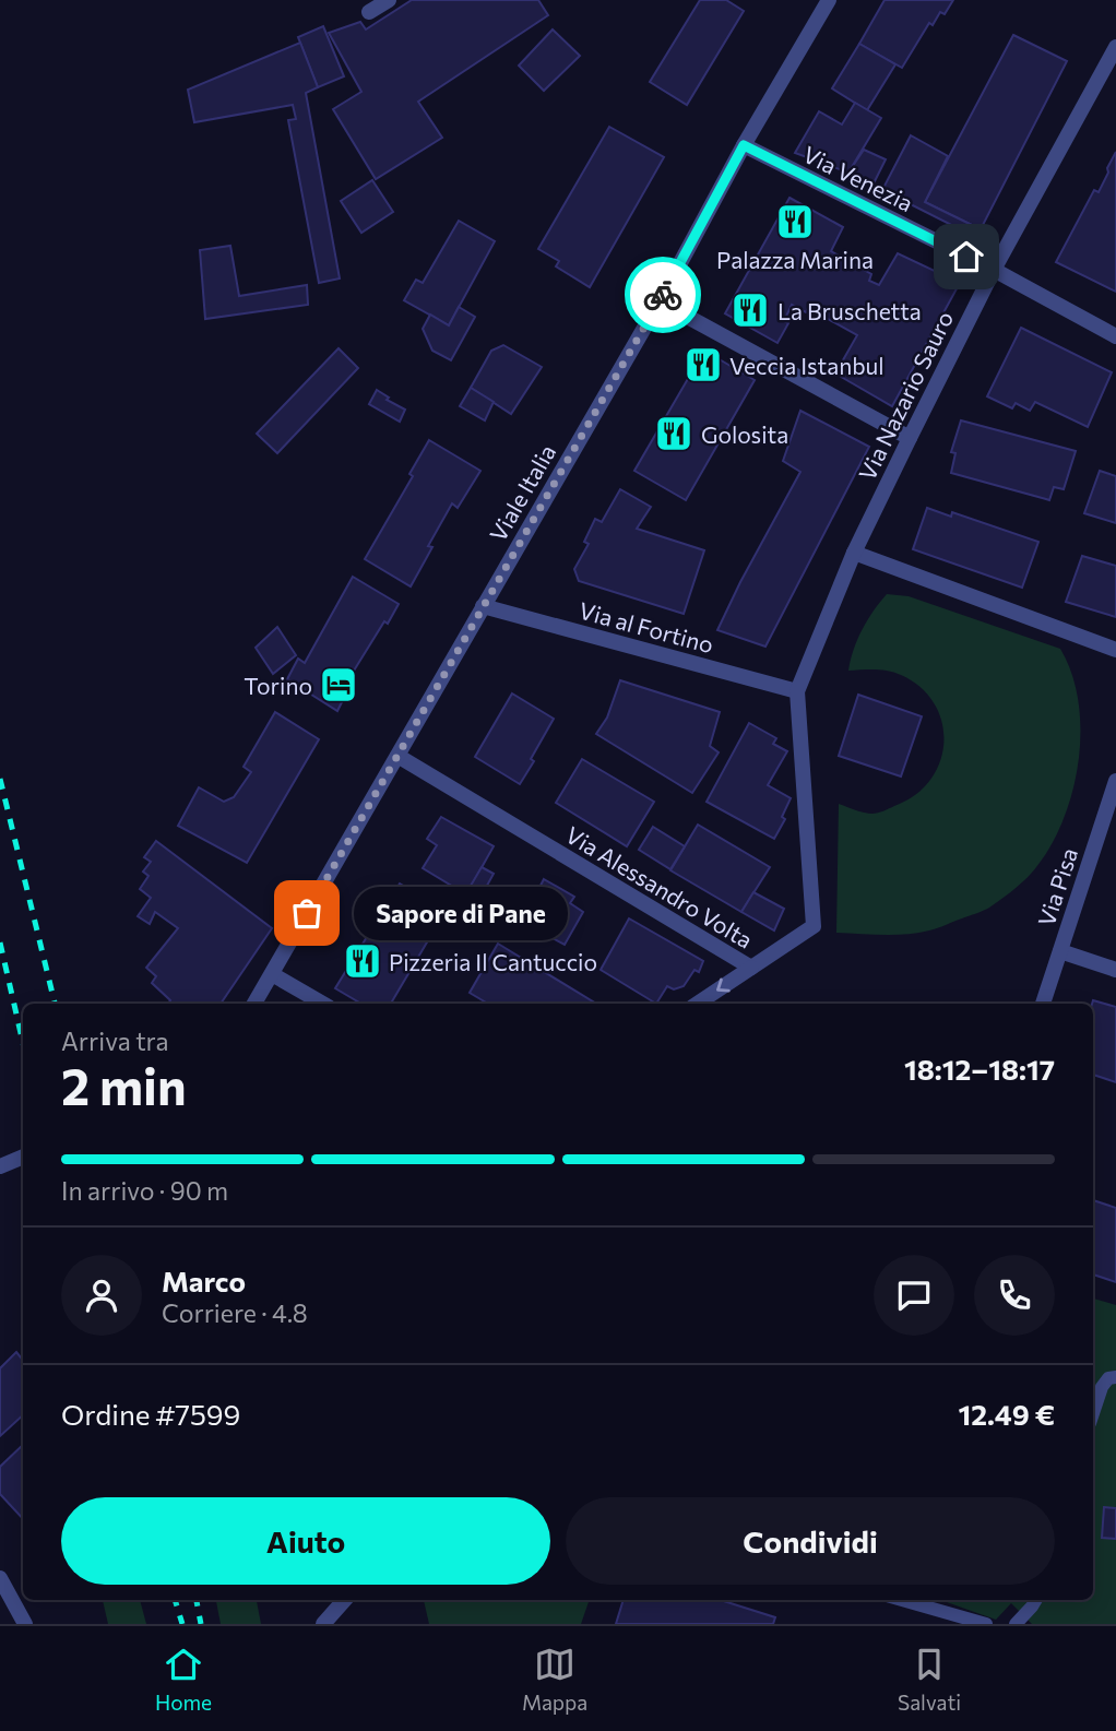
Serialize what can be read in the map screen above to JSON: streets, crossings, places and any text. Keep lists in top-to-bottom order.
{
  "streets": {
    "street": [
      "Via Venezia",
      "Via Nazario Sauro",
      "Viale Italia",
      "Via al Fortino",
      "Via Alessandro Volta",
      "Via Pisa"
    ]
  },
  "crossings": [
    ["Via Venezia", "Via Nazario Sauro"],
    ["Via Venezia", "Viale Italia"],
    ["Via Nazario Sauro", "Via al Fortino"],
    ["Via Nazario Sauro", "Via Alessandro Volta"],
    ["Viale Italia", "Via al Fortino"],
    ["Viale Italia", "Via Alessandro Volta"],
    ["Via al Fortino", "Via Alessandro Volta"]
  ],
  "places": {
    "restaurant": [
      "Palazza Marina",
      "La Bruschetta",
      "Veccia Istanbul",
      "Golosita",
      "Pizzeria Il Cantuccio"
    ],
    "hotel": ["Torino"],
    "other": ["Sapore di Pane"]
  },
  "page": {
    "bubble": "Sapore di Pane",
    "heading": ["2 min", "Arriva tra", "18:12–18:17"],
    "panel": [
      "Marco",
      "Corriere · 4.8",
      "Ordine #7599",
      "12.49 €"
    ],
    "bar": "In arrivo · 90 m",
    "buttons": ["Aiuto", "Condividi"],
    "tabs": ["Home", "Mappa", "Salvati"]
  }
}
